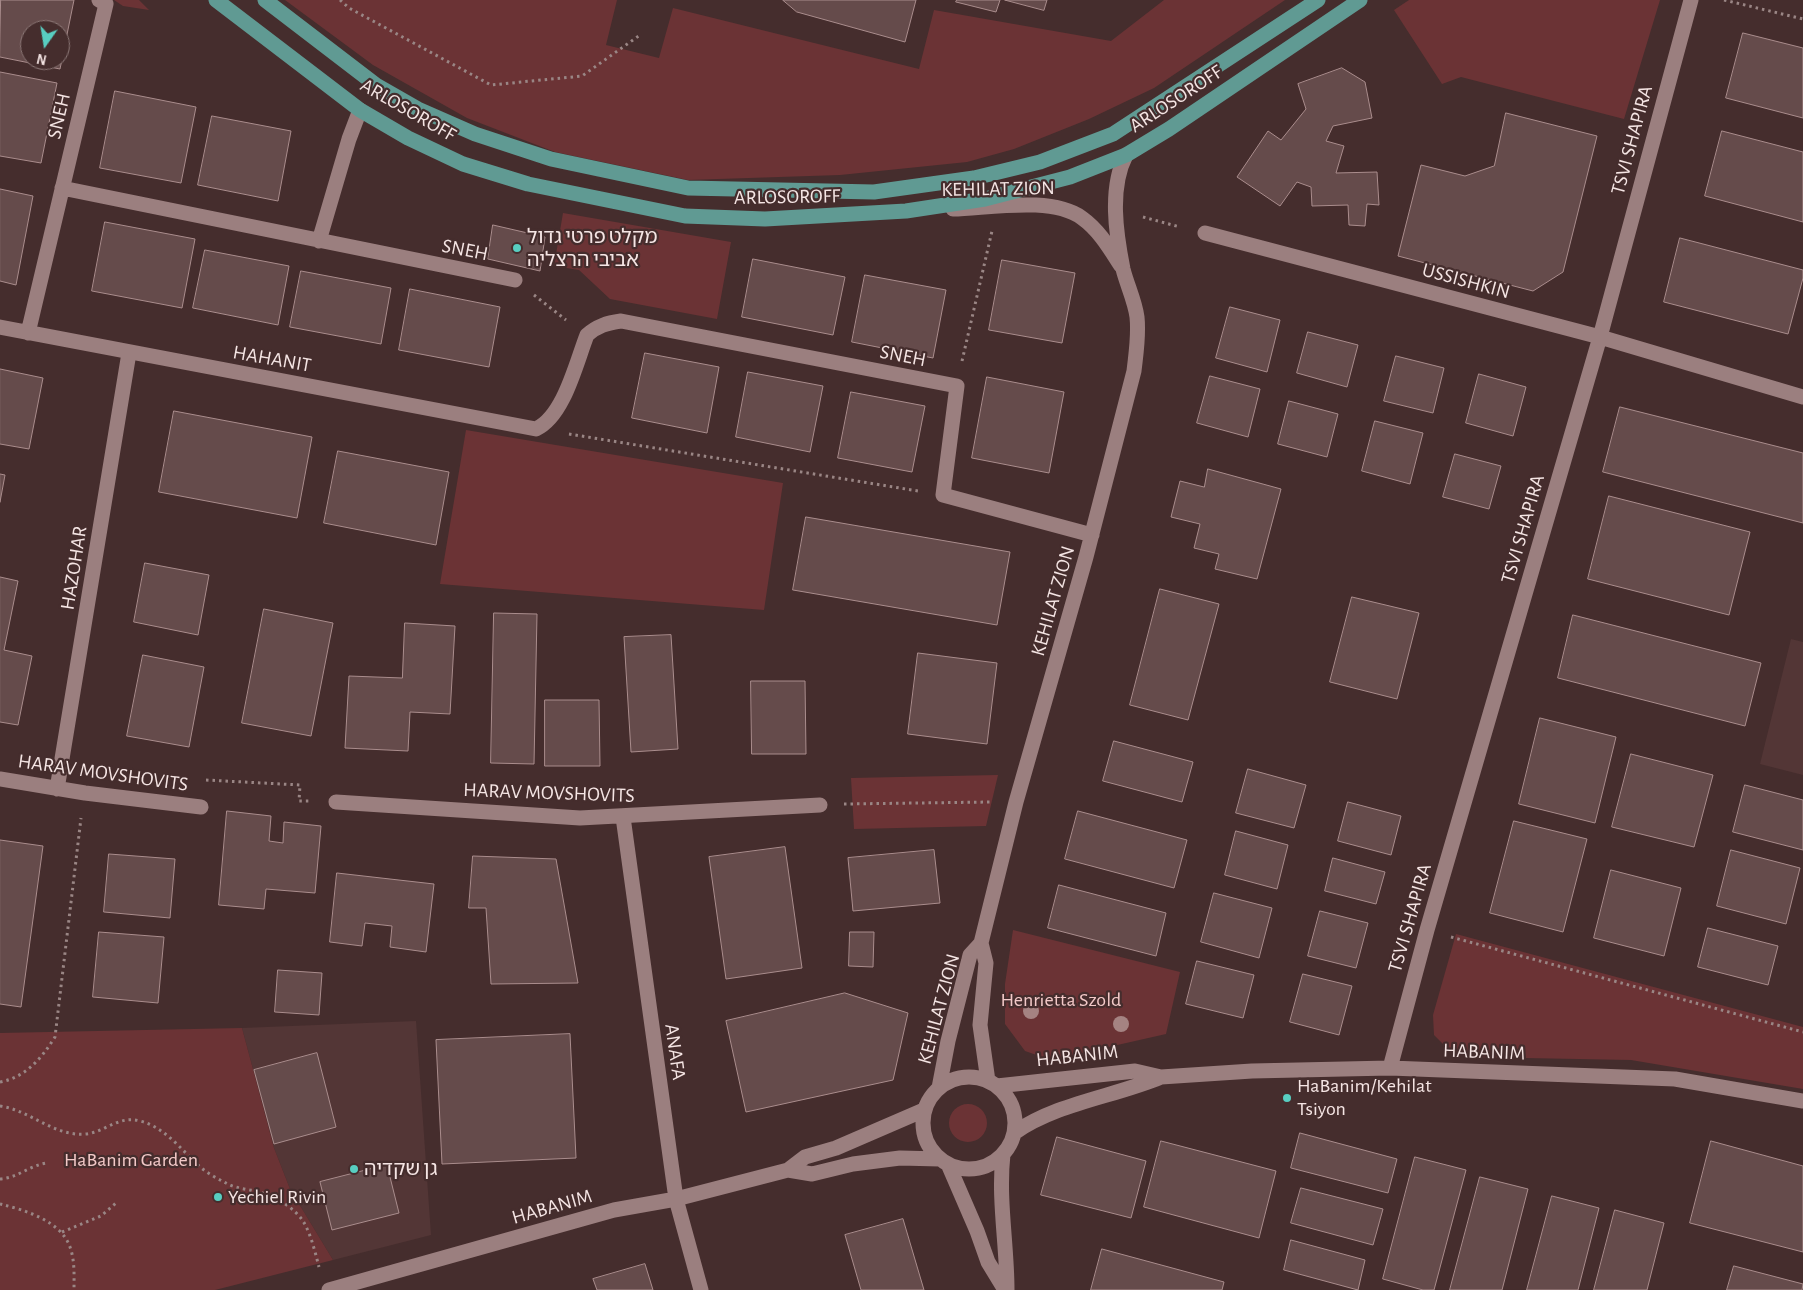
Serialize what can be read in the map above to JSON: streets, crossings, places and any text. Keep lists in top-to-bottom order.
{
  "streets": {
    "main road": ["ARLOSOROFF"],
    "street": [
      "SNEH",
      "TSVI SHAPIRA",
      "KEHILAT ZION",
      "USSISHKIN",
      "HAHANIT",
      "HAZOHAR",
      "HARAV MOVSHOVITS",
      "ANAFA",
      "HABANIM"
    ]
  },
  "crossings": [
    ["ARLOSOROFF", "KEHILAT ZION"],
    ["SNEH", "HAHANIT"],
    ["TSVI SHAPIRA", "USSISHKIN"],
    ["TSVI SHAPIRA", "HABANIM"],
    ["KEHILAT ZION", "HABANIM"],
    ["HAHANIT", "HAZOHAR"],
    ["HAZOHAR", "HARAV MOVSHOVITS"],
    ["HARAV MOVSHOVITS", "ANAFA"],
    ["ANAFA", "HABANIM"]
  ],
  "parks": ["Henrietta Szold", "HaBanim Garden"],
  "places": [
    "מקלט פרטי גדול אביבי הרצליה",
    "HaBanim/Kehilat Tsiyon",
    "גן שקדיה",
    "Yechiel Rivin"
  ],
  "north": "bottom"
}
